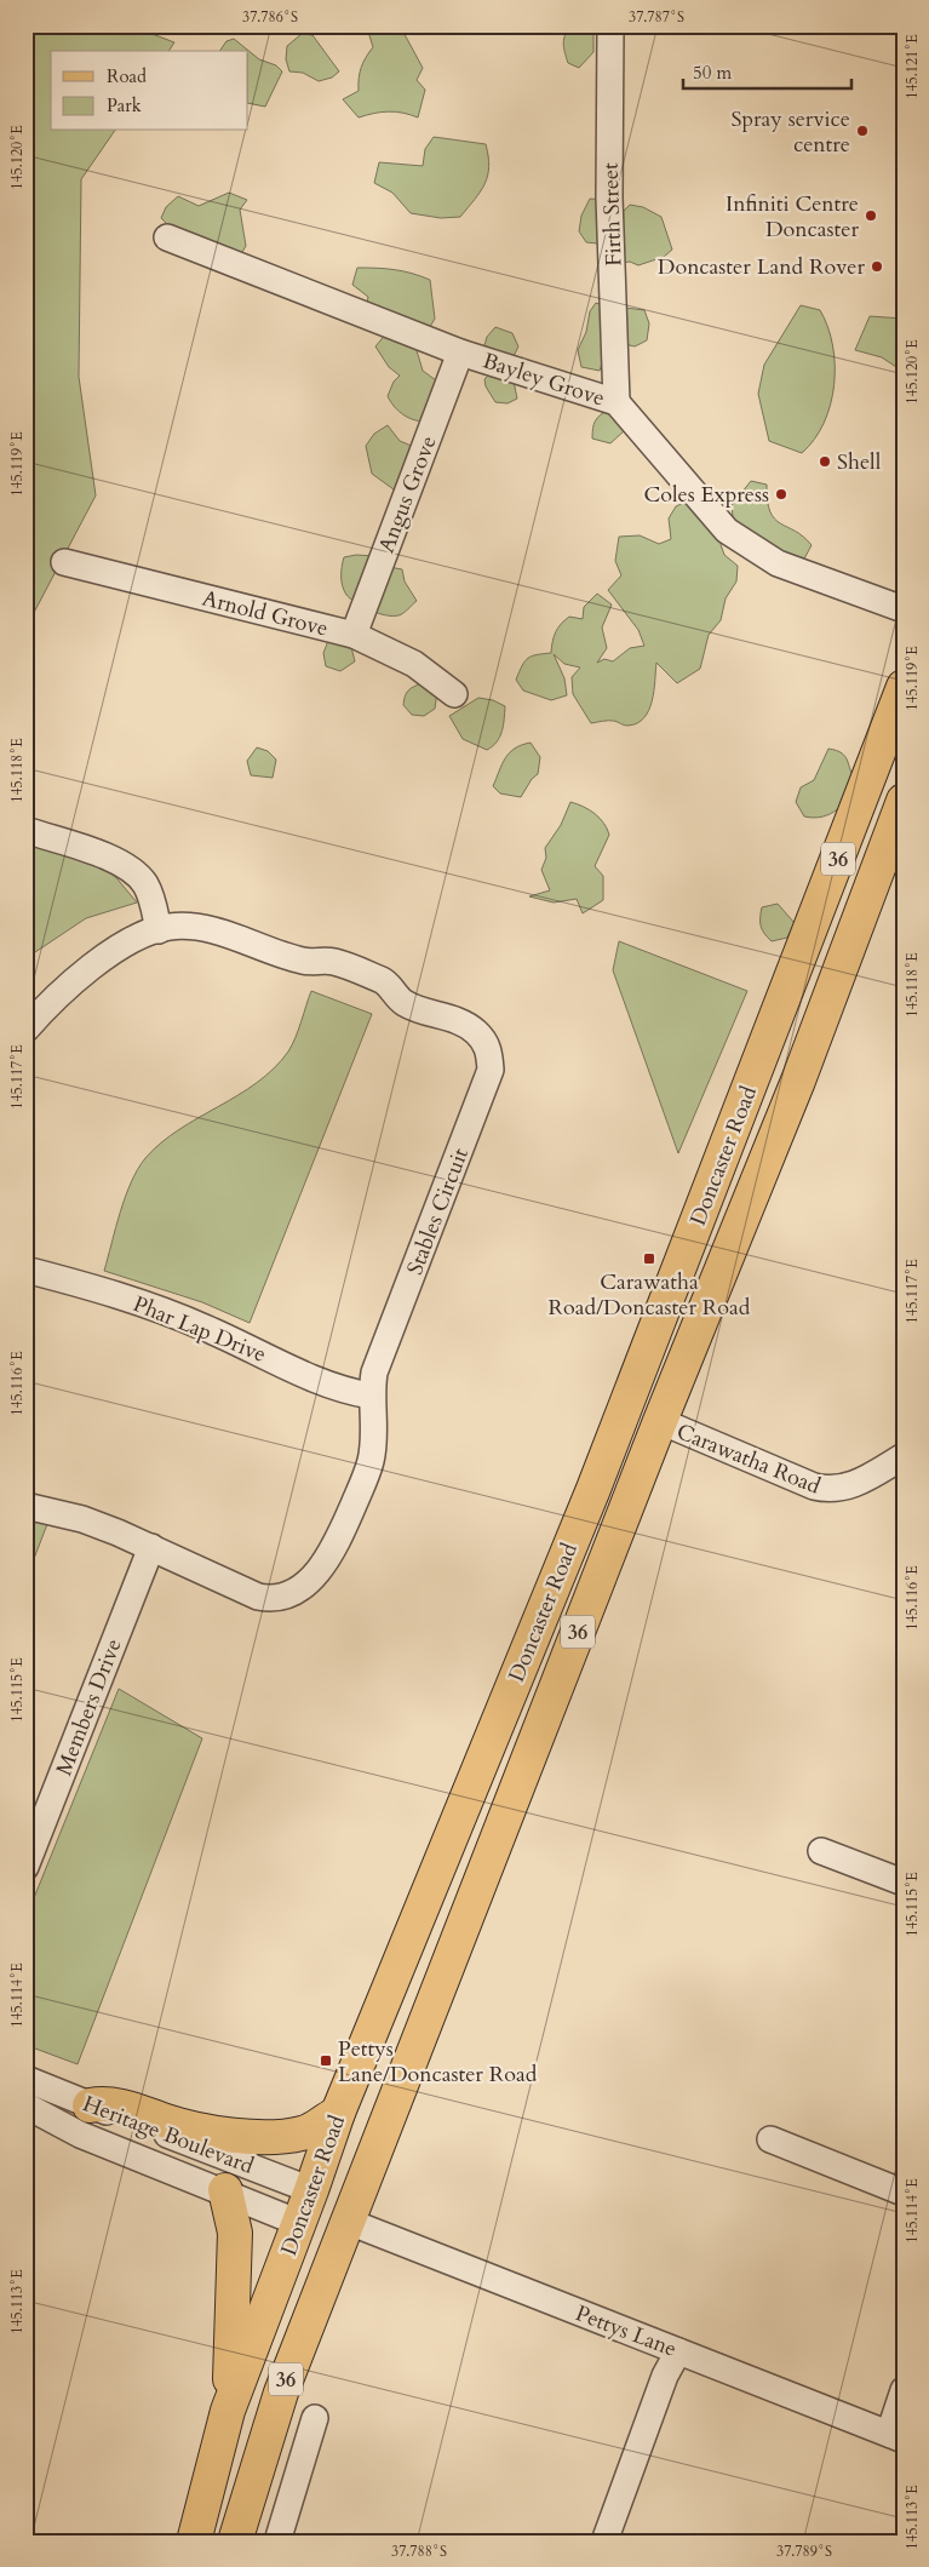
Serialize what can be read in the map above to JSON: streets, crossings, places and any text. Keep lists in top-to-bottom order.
{
  "streets": {
    "main road": ["36", "Doncaster Road"],
    "street": [
      "Firth Street",
      "Bayley Grove",
      "Angus Grove",
      "Arnold Grove",
      "Stables Circuit",
      "Phar Lap Drive",
      "Carawatha Road",
      "Members Drive",
      "Heritage Boulevard",
      "Pettys Lane"
    ]
  },
  "crossings": [
    ["Firth Street", "Bayley Grove"],
    ["Bayley Grove", "Angus Grove"],
    ["Angus Grove", "Arnold Grove"],
    ["Doncaster Road", "Carawatha Road"],
    ["Doncaster Road", "Heritage Boulevard"],
    ["Doncaster Road", "Pettys Lane"],
    ["Stables Circuit", "Phar Lap Drive"],
    ["Stables Circuit", "Members Drive"]
  ],
  "places": {
    "other": [
      "Spray service centre",
      "Infiniti Centre Doncaster",
      "Doncaster Land Rover",
      "Shell",
      "Coles Express"
    ],
    "transit": ["Carawatha Road/Doncaster Road", "Pettys Lane/Doncaster Road"]
  },
  "legend": ["Road", "Park"],
  "scale_bar": "50 m",
  "coordinates": [
    "37.786°S",
    "37.787°S",
    "145.121°E",
    "145.120°E",
    "145.119°E",
    "145.118°E",
    "145.117°E",
    "145.116°E",
    "145.115°E",
    "145.114°E",
    "145.113°E",
    "37.788°S",
    "37.789°S"
  ]
}
